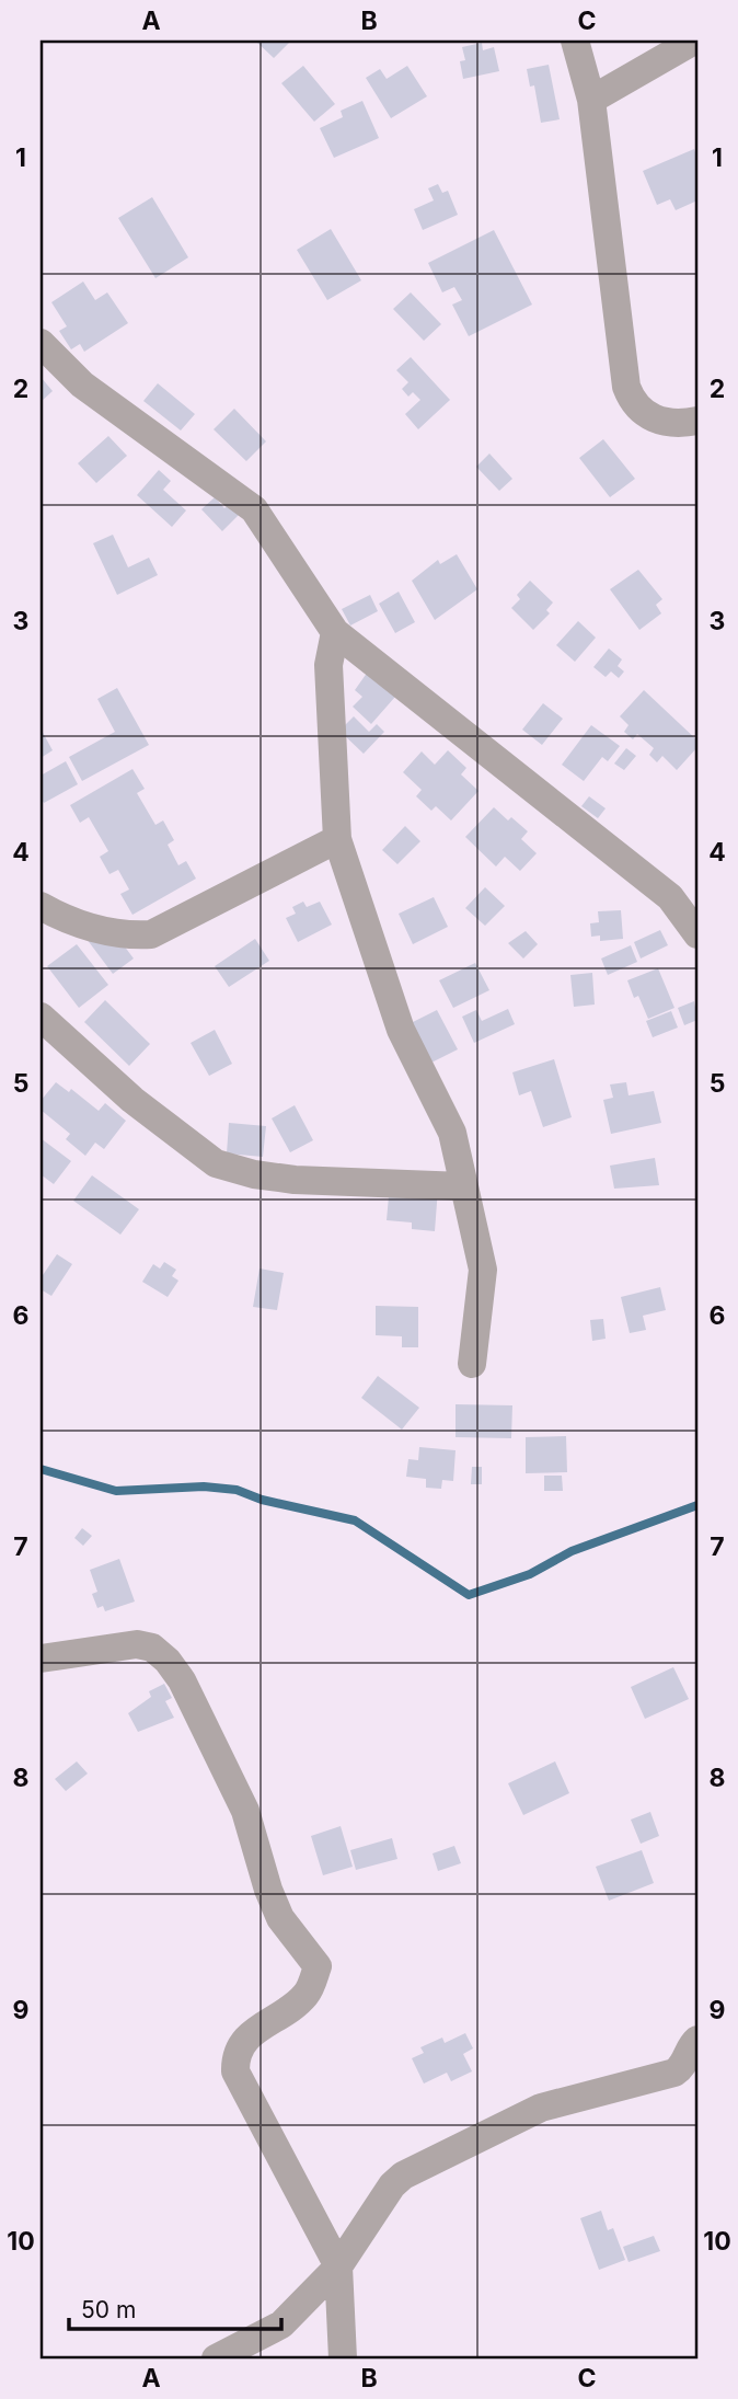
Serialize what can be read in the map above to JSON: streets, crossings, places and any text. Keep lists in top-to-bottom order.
{
  "scale_bar": "50 m",
  "grid": {
    "columns": ["A", "B", "C"],
    "rows": [
      "1",
      "2",
      "3",
      "4",
      "5",
      "6",
      "7",
      "8",
      "9",
      "10"
    ]
  }
}
